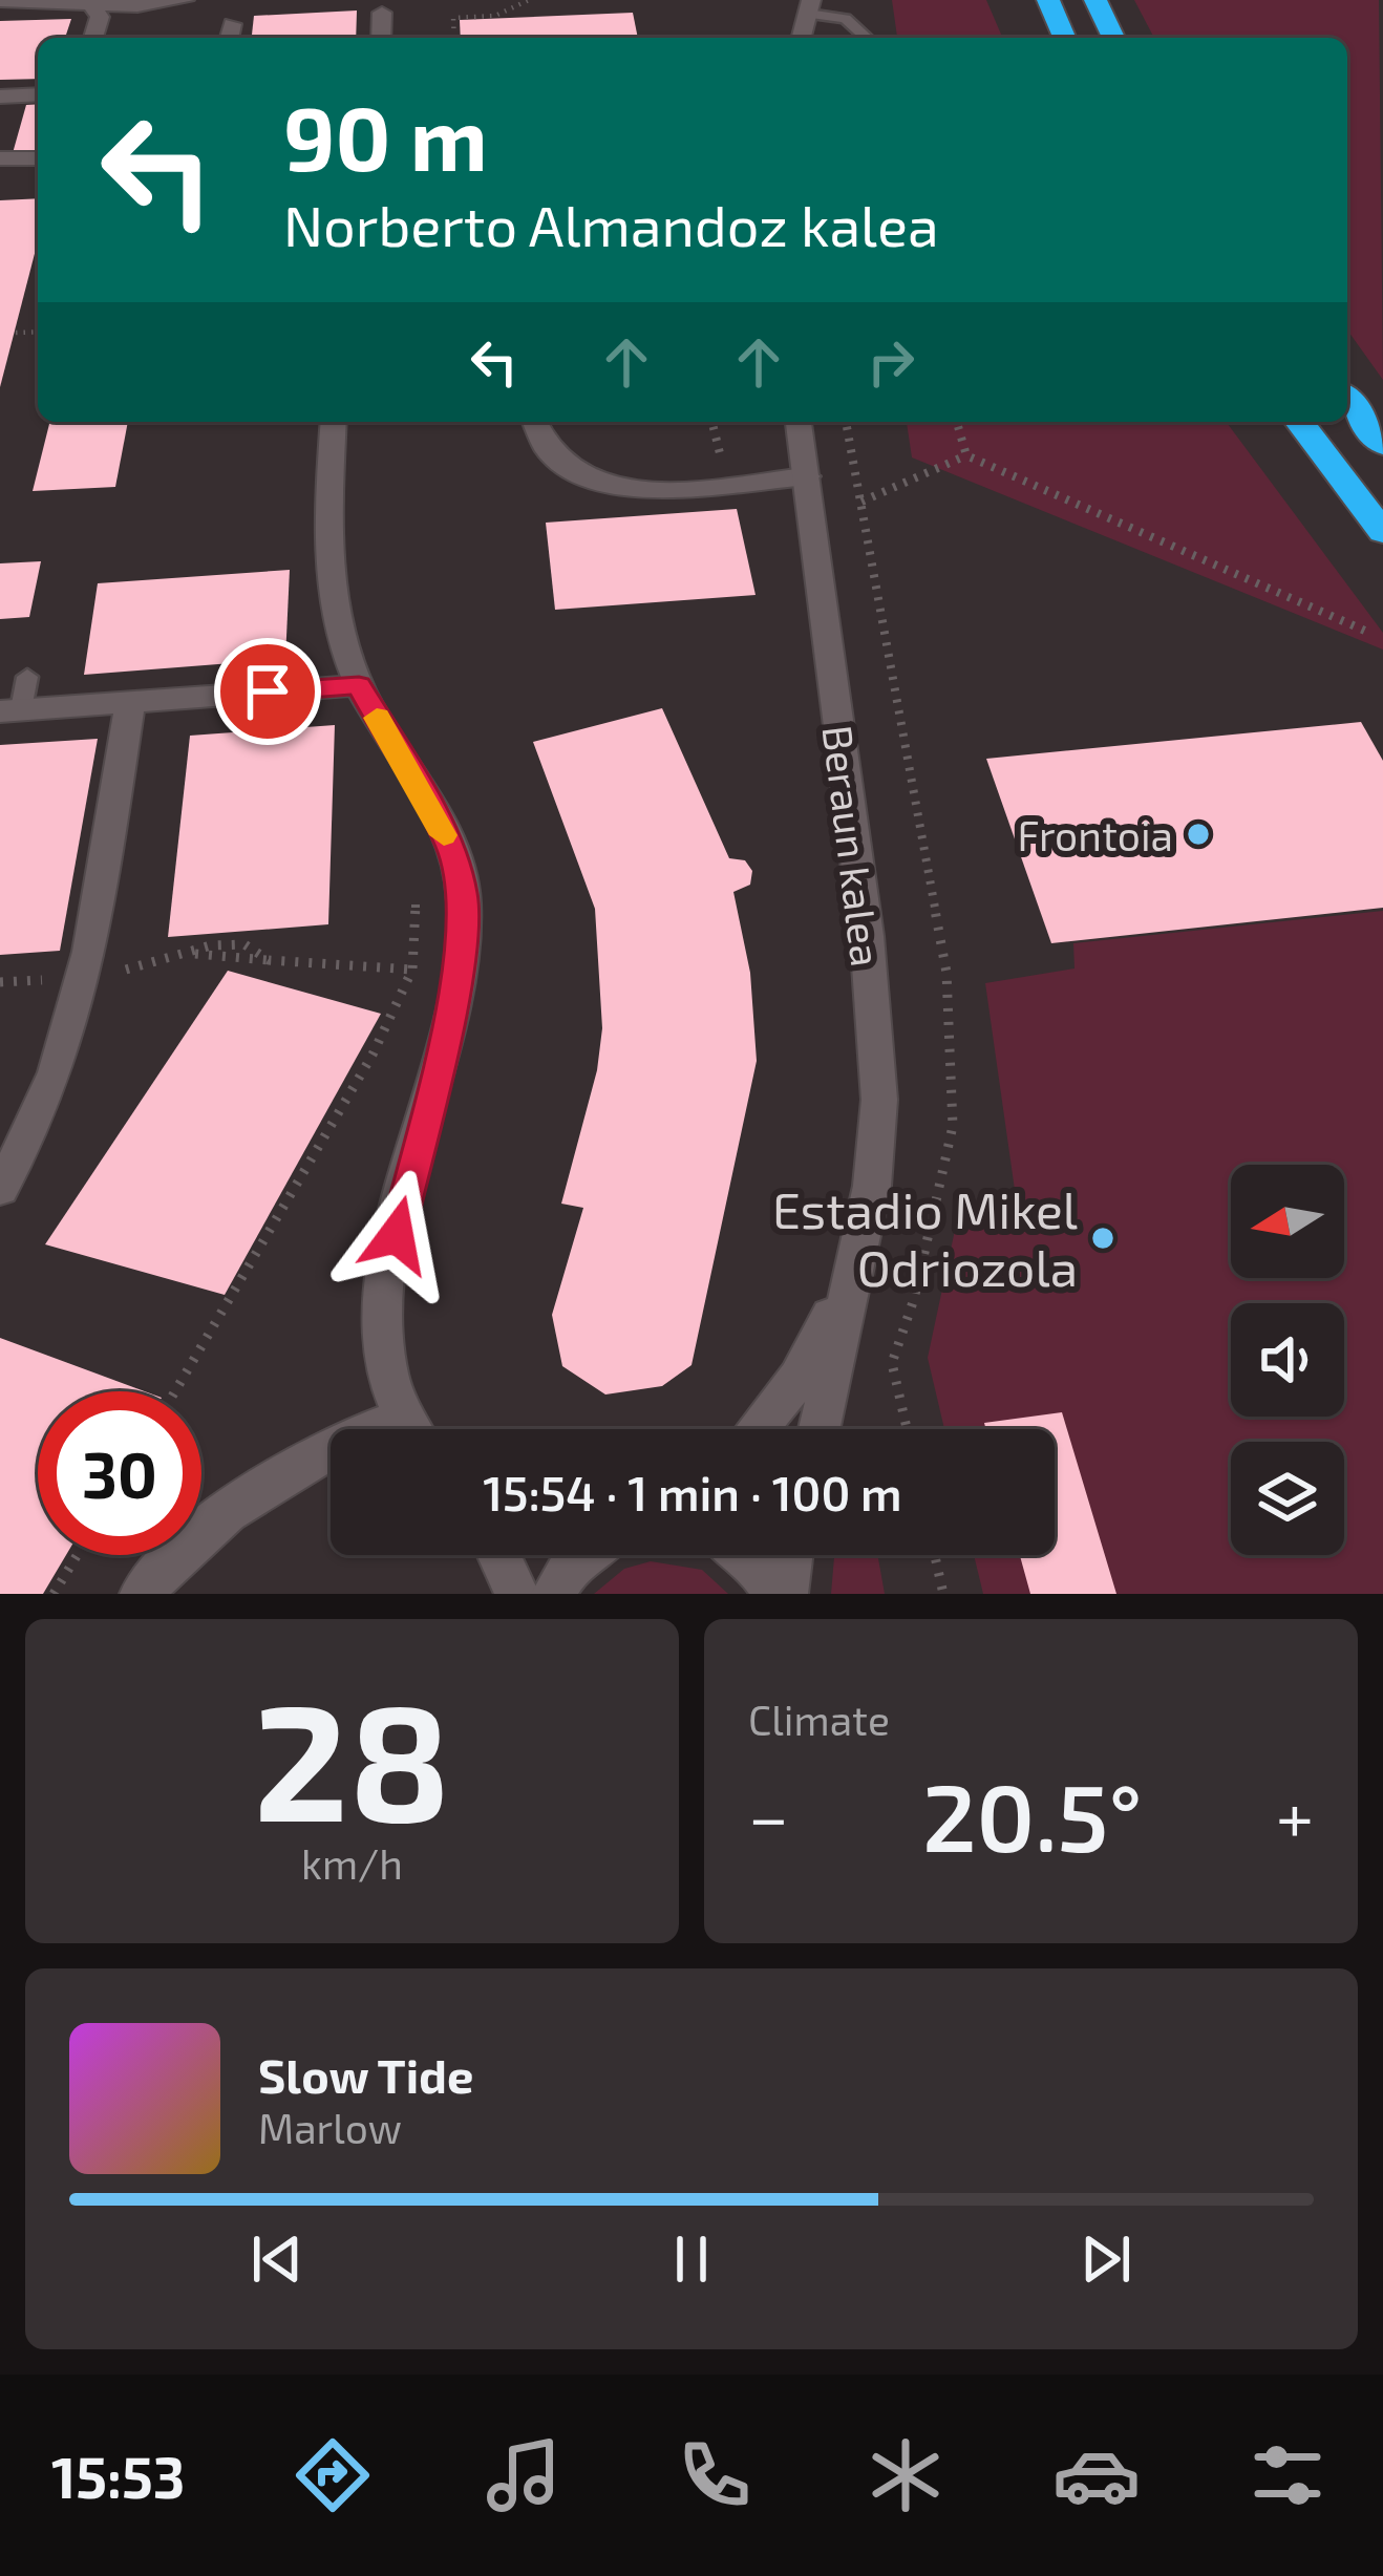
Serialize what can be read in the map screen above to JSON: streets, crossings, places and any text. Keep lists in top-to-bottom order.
{
  "streets": {
    "street": ["Beraun kalea"]
  },
  "places": ["Frontoia", "Estadio Mikel Odriozola"],
  "north": "left",
  "page": {
    "turn": ["90 m", "Norberto Almandoz kalea"],
    "limit": "30",
    "trip": "15:54 · 1 min · 100 m",
    "tile": [
      ["28", "km/h"],
      "Climate"
    ],
    "heat": ["−", "20.5°", "+"],
    "song": ["Slow Tide", "Marlow"],
    "tabs": "15:53"
  }
}
